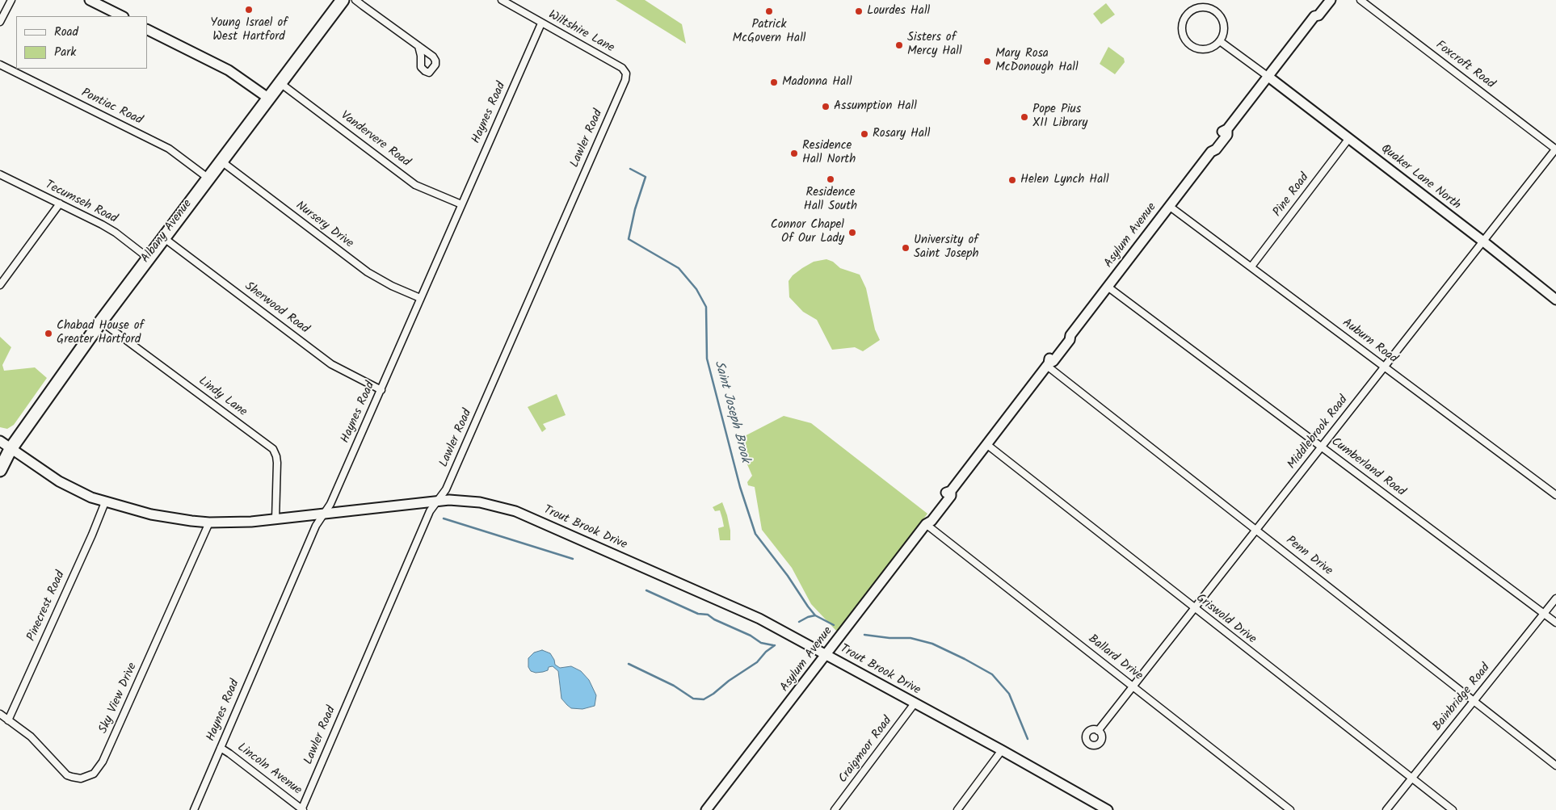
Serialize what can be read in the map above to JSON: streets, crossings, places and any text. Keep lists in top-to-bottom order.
{
  "streets": {
    "highway": ["Albany Avenue"],
    "main road": ["Quaker Lane North", "Asylum Avenue", "Trout Brook Drive"],
    "street": [
      "Wiltshire Lane",
      "Foxcroft Road",
      "Pontiac Road",
      "Haynes Road",
      "Lawler Road",
      "Vandervere Road",
      "Pine Road",
      "Tecumseh Road",
      "Nursery Drive",
      "Sherwood Road",
      "Auburn Road",
      "Lindy Lane",
      "Middlebrook Road",
      "Cumberland Road",
      "Penn Drive",
      "Pinecrest Road",
      "Griswold Drive",
      "Ballard Drive",
      "Bainbridge Road",
      "Sky View Drive",
      "Craigmoor Road",
      "Lincoln Avenue"
    ]
  },
  "crossings": [
    ["Wiltshire Lane", "Haynes Road"],
    ["Wiltshire Lane", "Lawler Road"],
    ["Foxcroft Road", "Middlebrook Road"],
    ["Pontiac Road", "Albany Avenue"],
    ["Haynes Road", "Vandervere Road"],
    ["Haynes Road", "Nursery Drive"],
    ["Haynes Road", "Sherwood Road"],
    ["Haynes Road", "Trout Brook Drive"],
    ["Haynes Road", "Lincoln Avenue"],
    ["Lawler Road", "Trout Brook Drive"],
    ["Lawler Road", "Lincoln Avenue"],
    ["Vandervere Road", "Albany Avenue"],
    ["Quaker Lane North", "Pine Road"],
    ["Quaker Lane North", "Asylum Avenue"],
    ["Quaker Lane North", "Middlebrook Road"],
    ["Pine Road", "Auburn Road"],
    ["Tecumseh Road", "Albany Avenue"],
    ["Nursery Drive", "Albany Avenue"],
    ["Albany Avenue", "Sherwood Road"],
    ["Albany Avenue", "Lindy Lane"],
    ["Albany Avenue", "Trout Brook Drive"],
    ["Asylum Avenue", "Auburn Road"],
    ["Asylum Avenue", "Cumberland Road"],
    ["Asylum Avenue", "Trout Brook Drive"],
    ["Asylum Avenue", "Penn Drive"],
    ["Asylum Avenue", "Griswold Drive"],
    ["Asylum Avenue", "Ballard Drive"],
    ["Auburn Road", "Middlebrook Road"],
    ["Lindy Lane", "Trout Brook Drive"],
    ["Middlebrook Road", "Cumberland Road"],
    ["Middlebrook Road", "Penn Drive"],
    ["Middlebrook Road", "Griswold Drive"],
    ["Middlebrook Road", "Ballard Drive"],
    ["Cumberland Road", "Bainbridge Road"],
    ["Trout Brook Drive", "Pinecrest Road"],
    ["Trout Brook Drive", "Sky View Drive"],
    ["Trout Brook Drive", "Craigmoor Road"],
    ["Penn Drive", "Bainbridge Road"],
    ["Pinecrest Road", "Sky View Drive"],
    ["Griswold Drive", "Bainbridge Road"]
  ],
  "water": ["Saint Joseph Brook"],
  "places": [
    "Young Israel of West Hartford",
    "Patrick McGovern Hall",
    "Lourdes Hall",
    "Sisters of Mercy Hall",
    "Mary Rosa McDonough Hall",
    "Madonna Hall",
    "Assumption Hall",
    "Pope Pius XII Library",
    "Rosary Hall",
    "Residence Hall North",
    "Residence Hall South",
    "Helen Lynch Hall",
    "Connor Chapel Of Our Lady",
    "University of Saint Joseph",
    "Chabad House of Greater Hartford"
  ],
  "legend": ["Road", "Park"]
}
